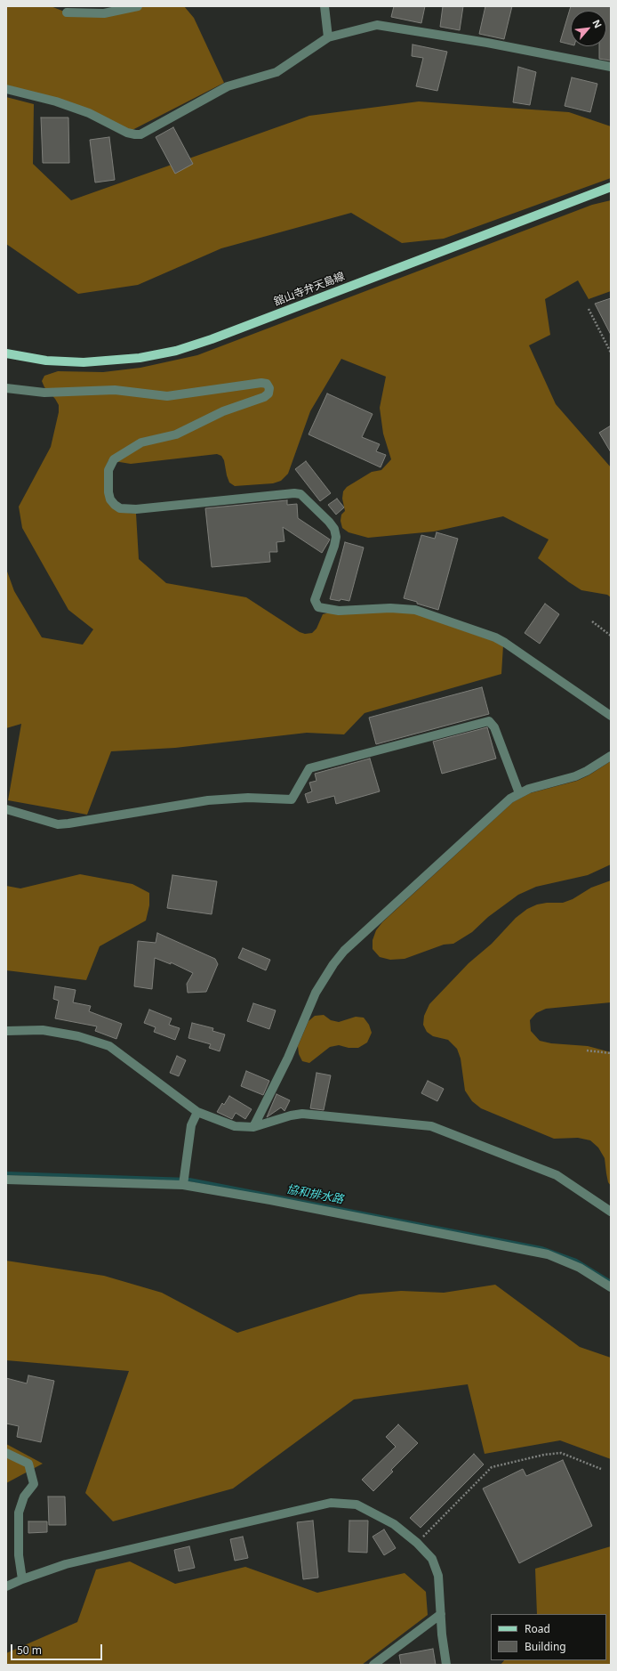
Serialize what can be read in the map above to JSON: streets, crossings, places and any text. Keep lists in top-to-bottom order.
{
  "streets": {
    "main road": ["舘山寺弁天島線"]
  },
  "water": ["協和排水路"],
  "legend": ["Road", "Building"],
  "scale_bar": "50 m",
  "north": "top right"
}
